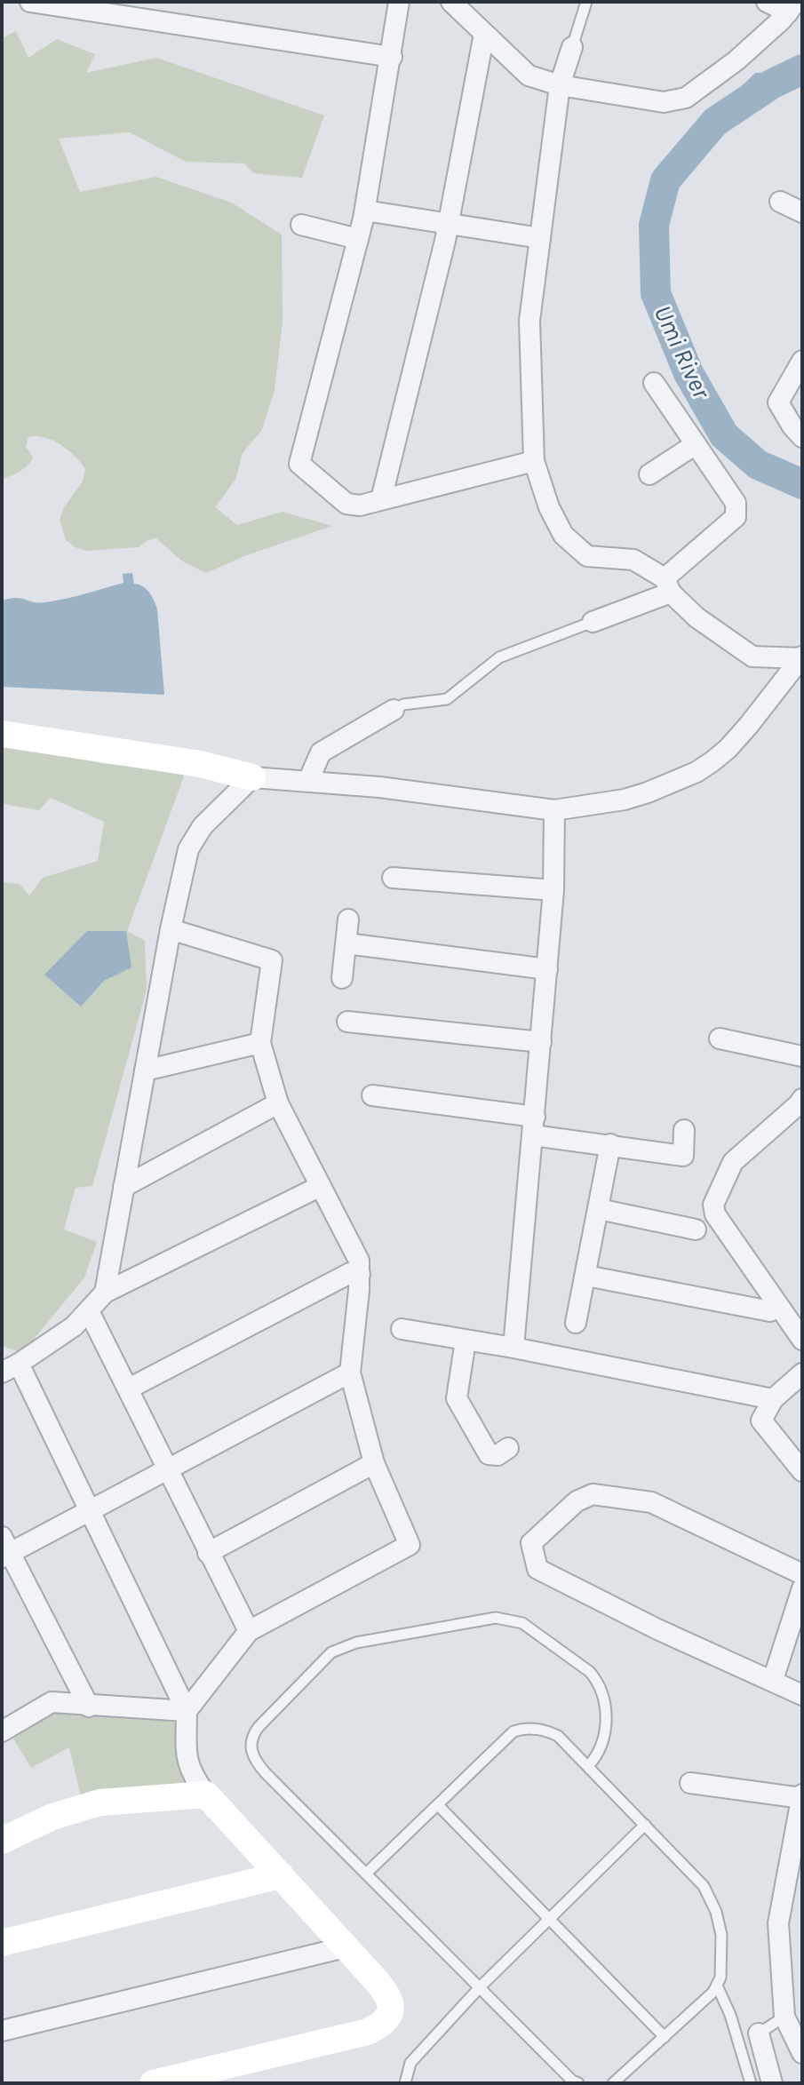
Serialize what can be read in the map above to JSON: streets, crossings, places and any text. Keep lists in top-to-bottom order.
{
  "water": ["Umi River"]
}
